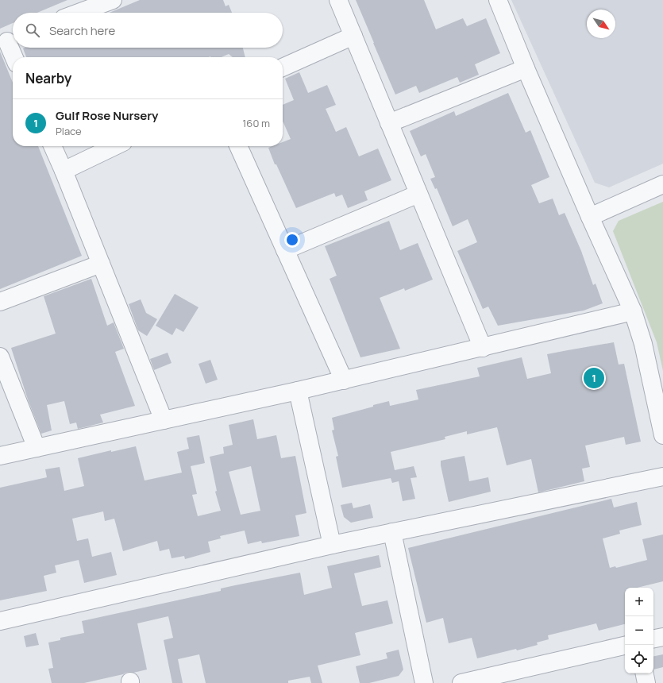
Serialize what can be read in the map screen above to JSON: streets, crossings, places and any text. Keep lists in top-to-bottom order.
{
  "north": "bottom right",
  "page": {
    "search": "Search here",
    "heading": "Nearby",
    "list": [
      {
        "mark": "1",
        "name": "Gulf Rose Nursery",
        "note": "Place",
        "value": "160 m"
      }
    ],
    "pins": "1",
    "map_buttons": ["+", "−"]
  }
}
